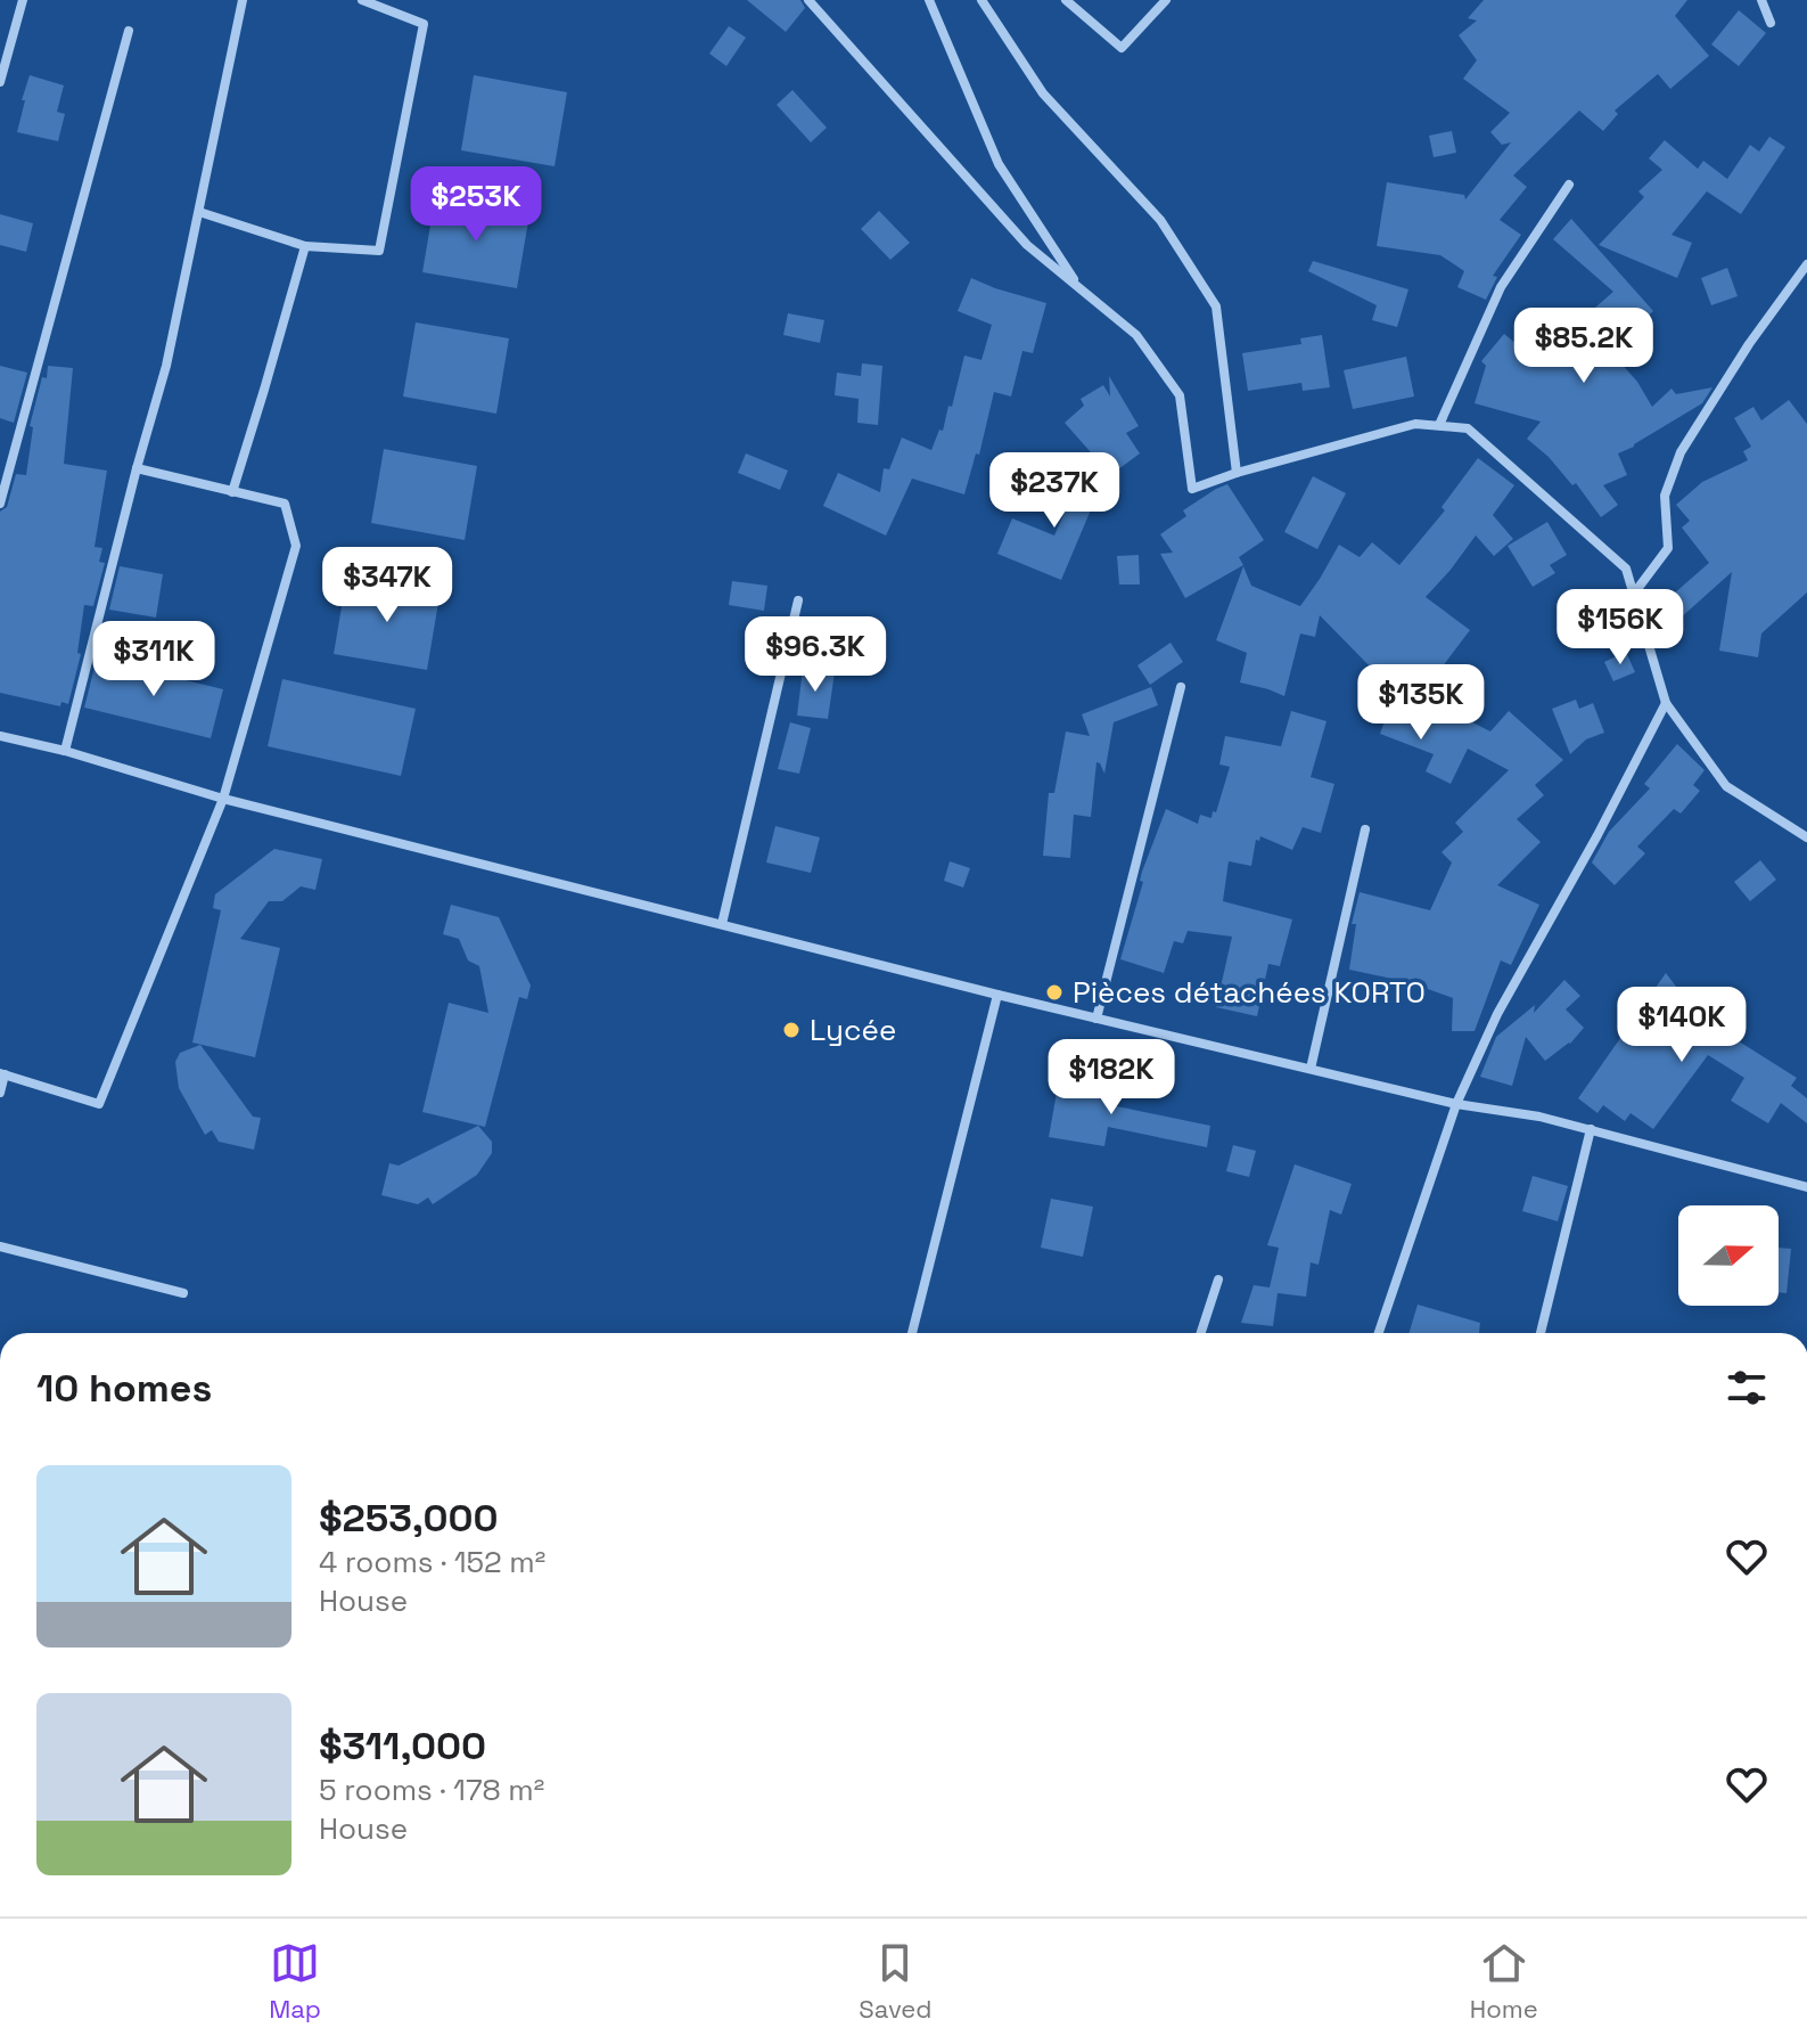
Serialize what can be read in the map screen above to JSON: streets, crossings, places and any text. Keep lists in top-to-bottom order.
{
  "places": ["Pièces détachées KORTO", "Lycée"],
  "north": "right",
  "page": {
    "price": [
      "$253K",
      "$85.2K",
      "$237K",
      "$347K",
      "$156K",
      "$96.3K",
      "$311K",
      "$135K",
      "$140K",
      "$182K"
    ],
    "heading": "10 homes",
    "list": [
      {
        "name": "$253,000",
        "note": "4 rooms · 152 m² · House"
      },
      {
        "name": "$311,000",
        "note": "5 rooms · 178 m² · House"
      }
    ],
    "tabs": ["Map", "Saved", "Home"]
  }
}
